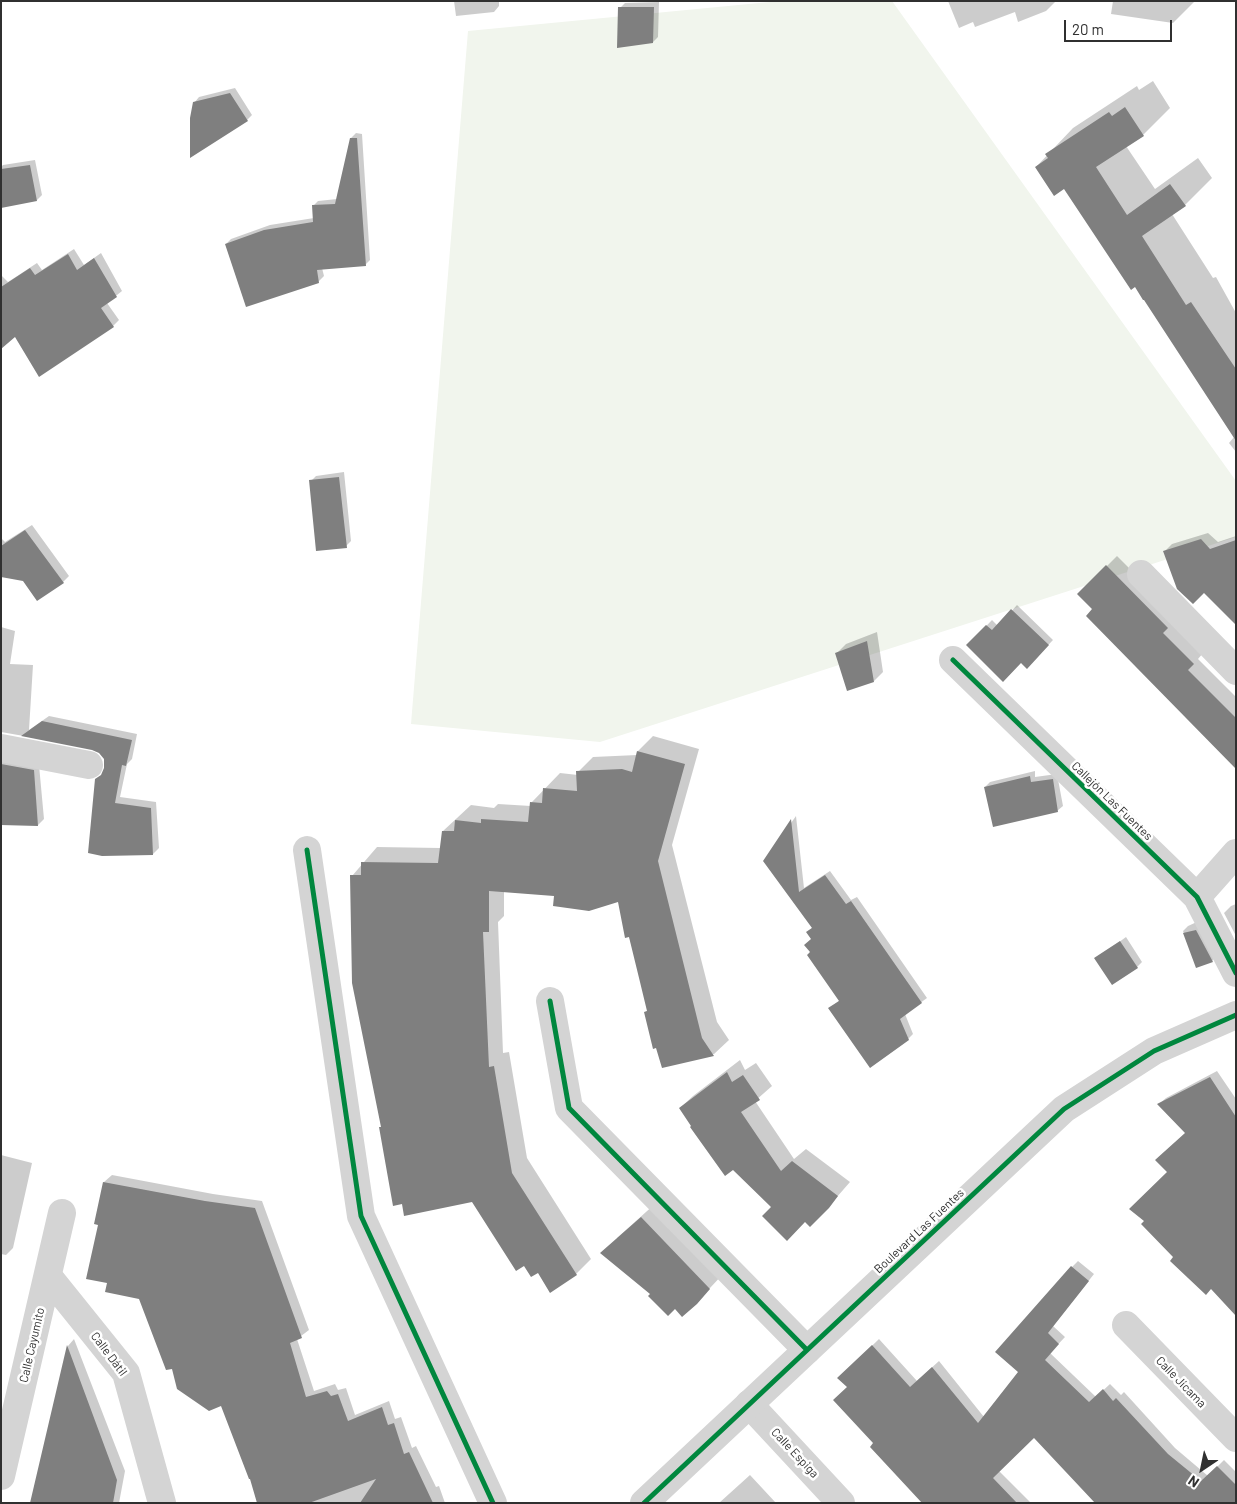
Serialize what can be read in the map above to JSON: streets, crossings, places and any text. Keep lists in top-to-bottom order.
{
  "streets": {
    "street": [
      "Callejón Las Fuentes",
      "Boulevard Las Fuentes",
      "Calle Cayumito",
      "Calle Dátil",
      "Calle Jícama",
      "Calle Espiga"
    ]
  },
  "crossings": [
    ["Boulevard Las Fuentes", "Calle Espiga"],
    ["Calle Cayumito", "Calle Dátil"]
  ],
  "scale_bar": "20 m",
  "north": "bottom left"
}
